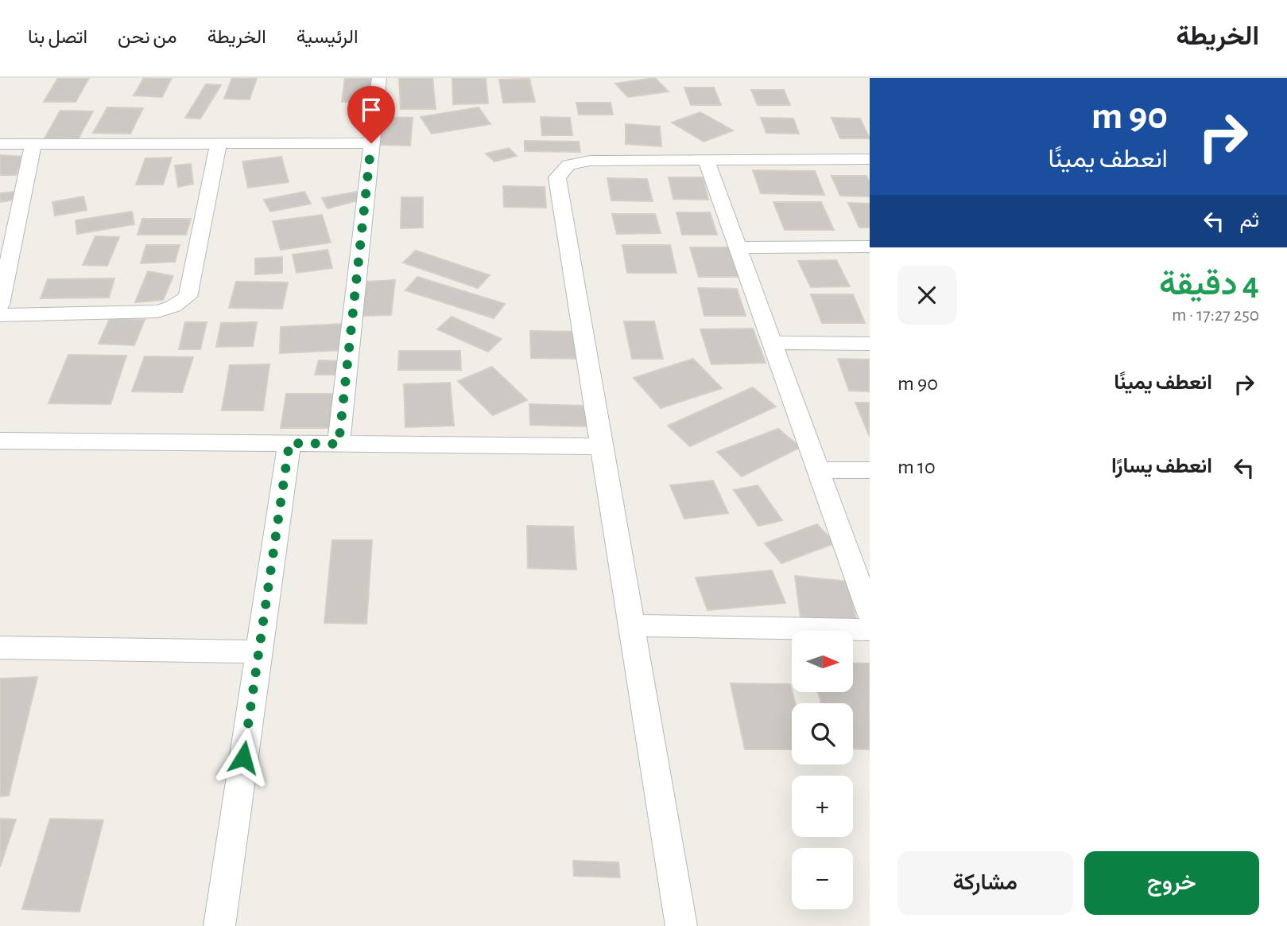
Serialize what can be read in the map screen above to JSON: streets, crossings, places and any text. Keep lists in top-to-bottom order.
{
  "north": "right",
  "page": {
    "header": "الخريطة",
    "nav": [
      "الرئيسية",
      "الخريطة",
      "من نحن",
      "اتصل بنا"
    ],
    "turn": ["90 m", "انعطف يمينًا"],
    "then": "ثم",
    "heading": ["4 دقيقة", "250 m · 17:27"],
    "list": [
      {
        "name": "انعطف يمينًا",
        "value": "90 m"
      },
      {
        "name": "انعطف يسارًا",
        "value": "10 m"
      }
    ],
    "map_buttons": ["+", "−"],
    "buttons": ["خروج", "مشاركة"]
  }
}
